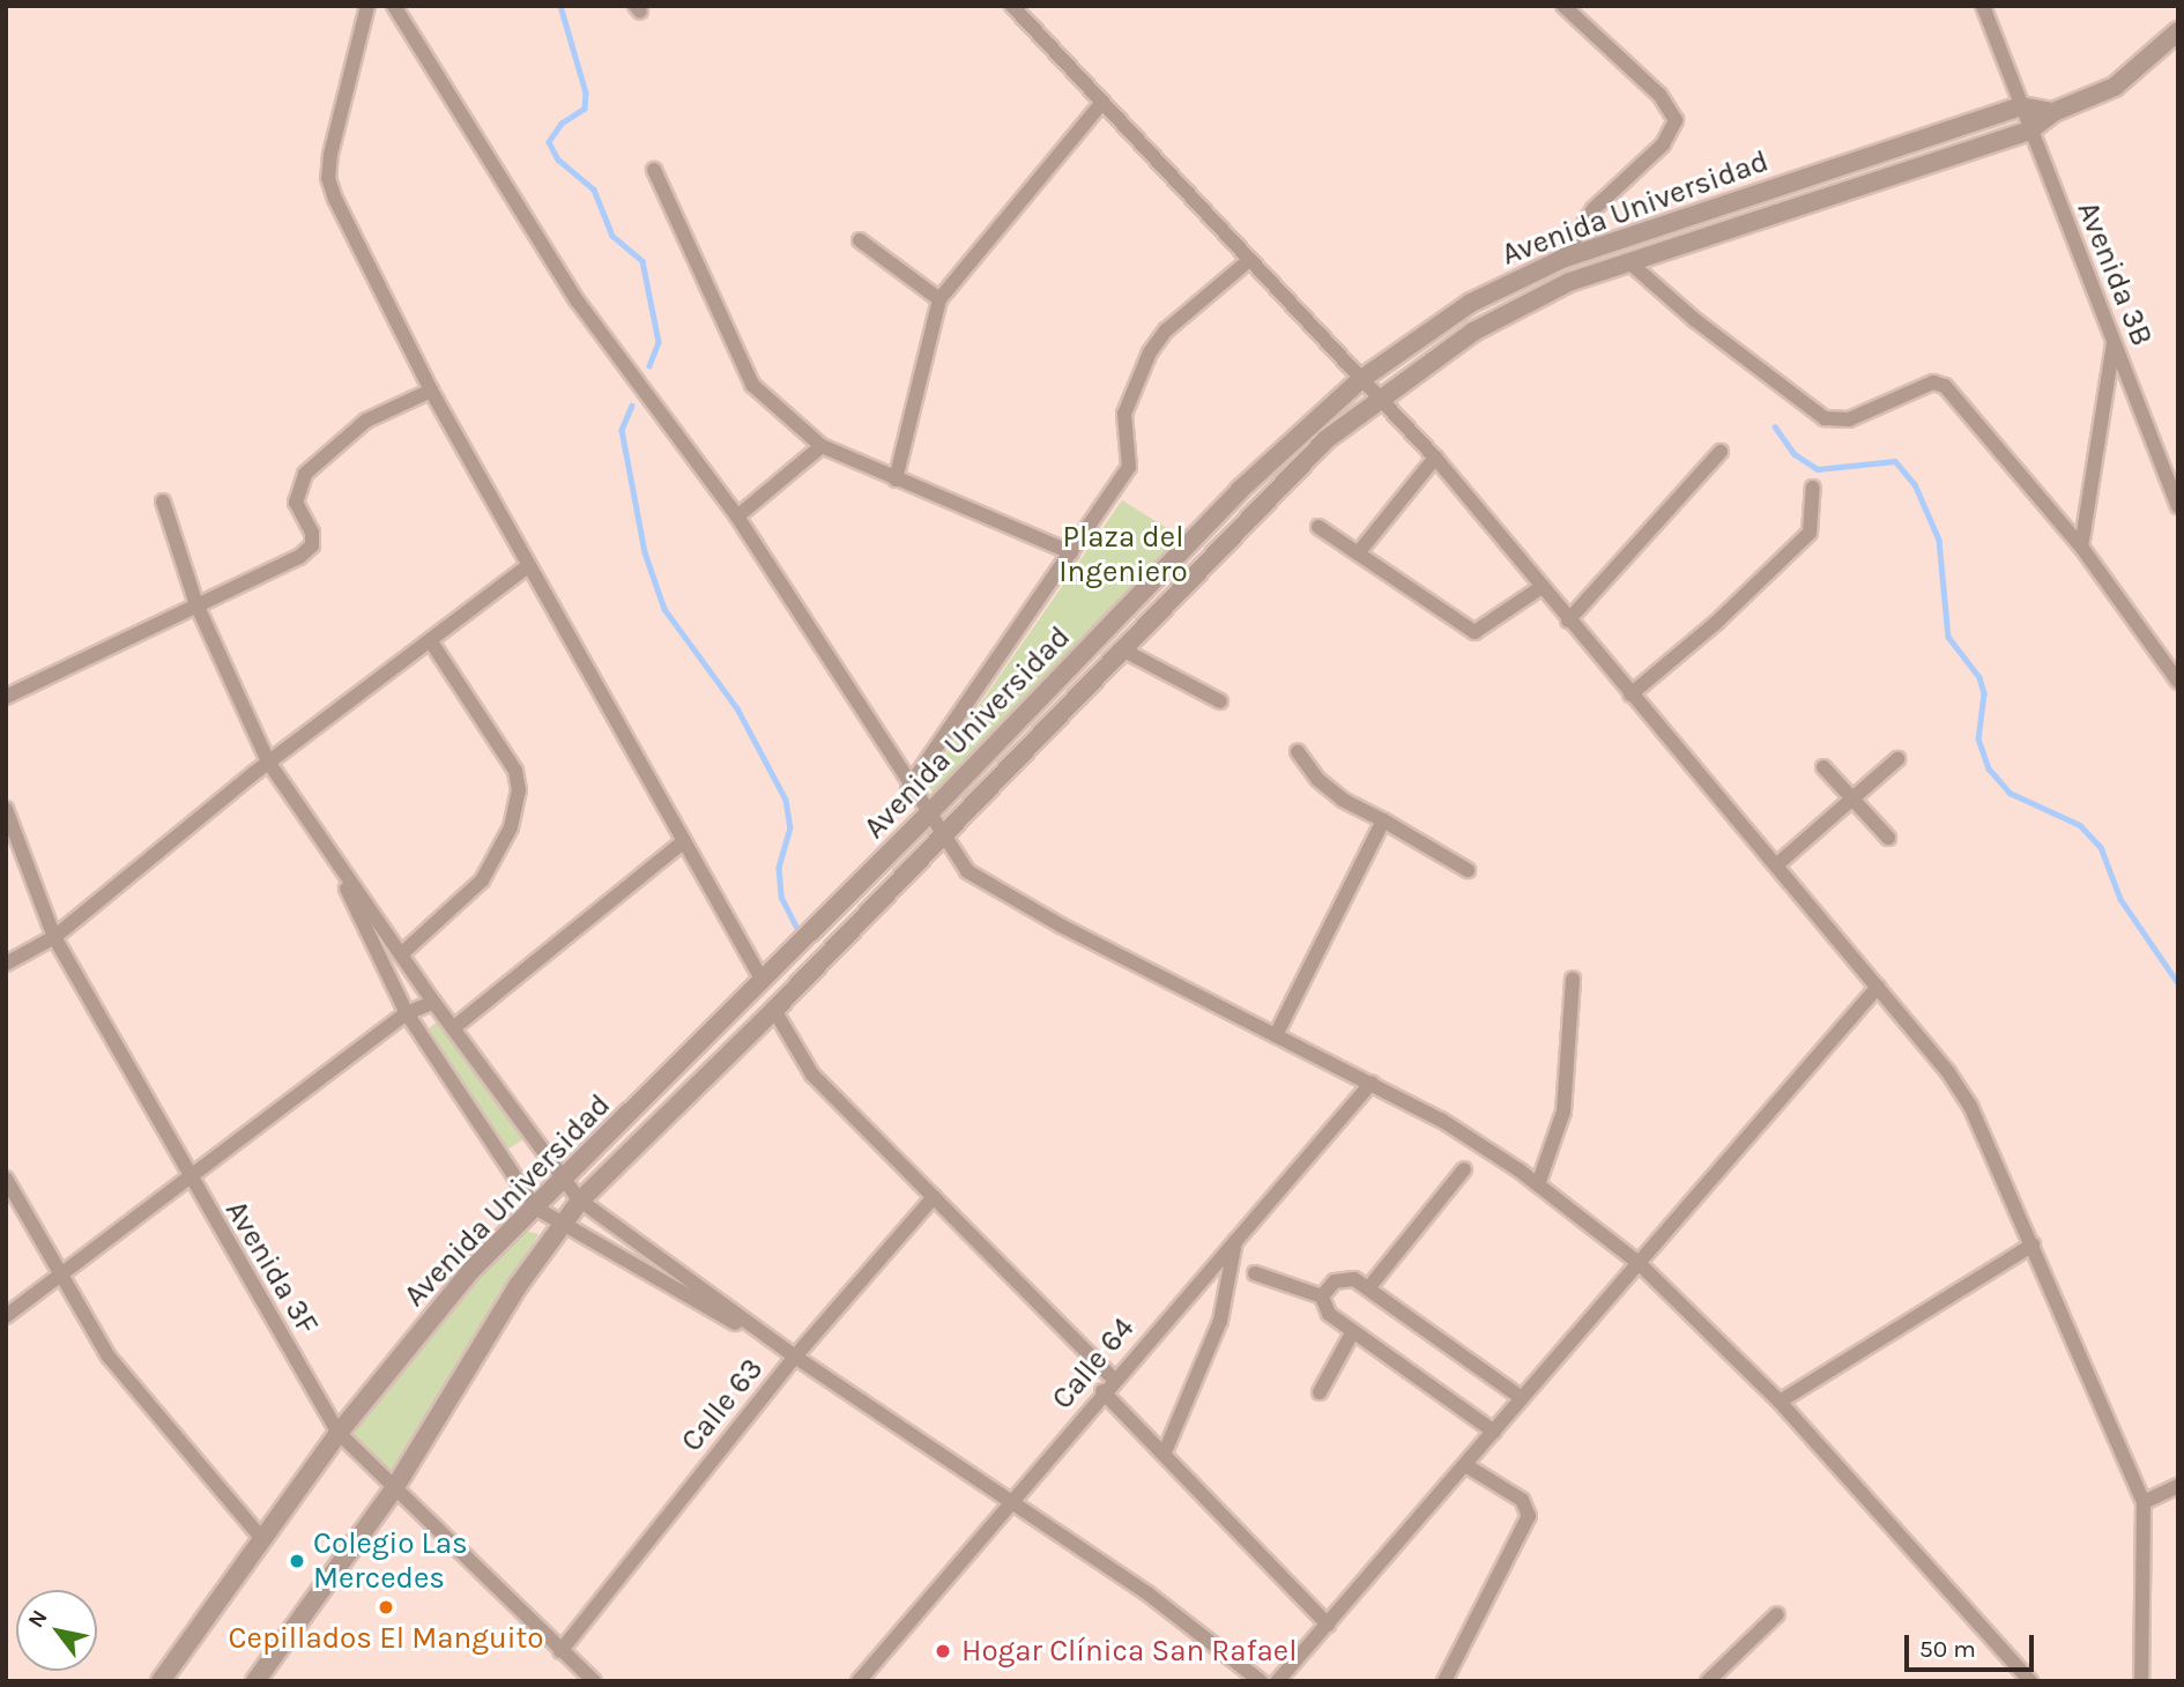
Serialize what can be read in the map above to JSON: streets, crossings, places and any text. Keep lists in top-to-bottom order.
{
  "streets": {
    "street": [
      "Avenida Universidad",
      "Avenida 3B",
      "Avenida 3F",
      "Calle 64",
      "Calle 63"
    ]
  },
  "crossings": [
    ["Avenida Universidad", "Avenida 3B"],
    ["Avenida Universidad", "Avenida 3F"],
    ["Avenida 3F", "Calle 63"]
  ],
  "parks": ["Plaza del Ingeniero"],
  "places": ["Colegio Las Mercedes", "Cepillados El Manguito", "Hogar Clínica San Rafael"],
  "scale_bar": "50 m",
  "north": "top left"
}
